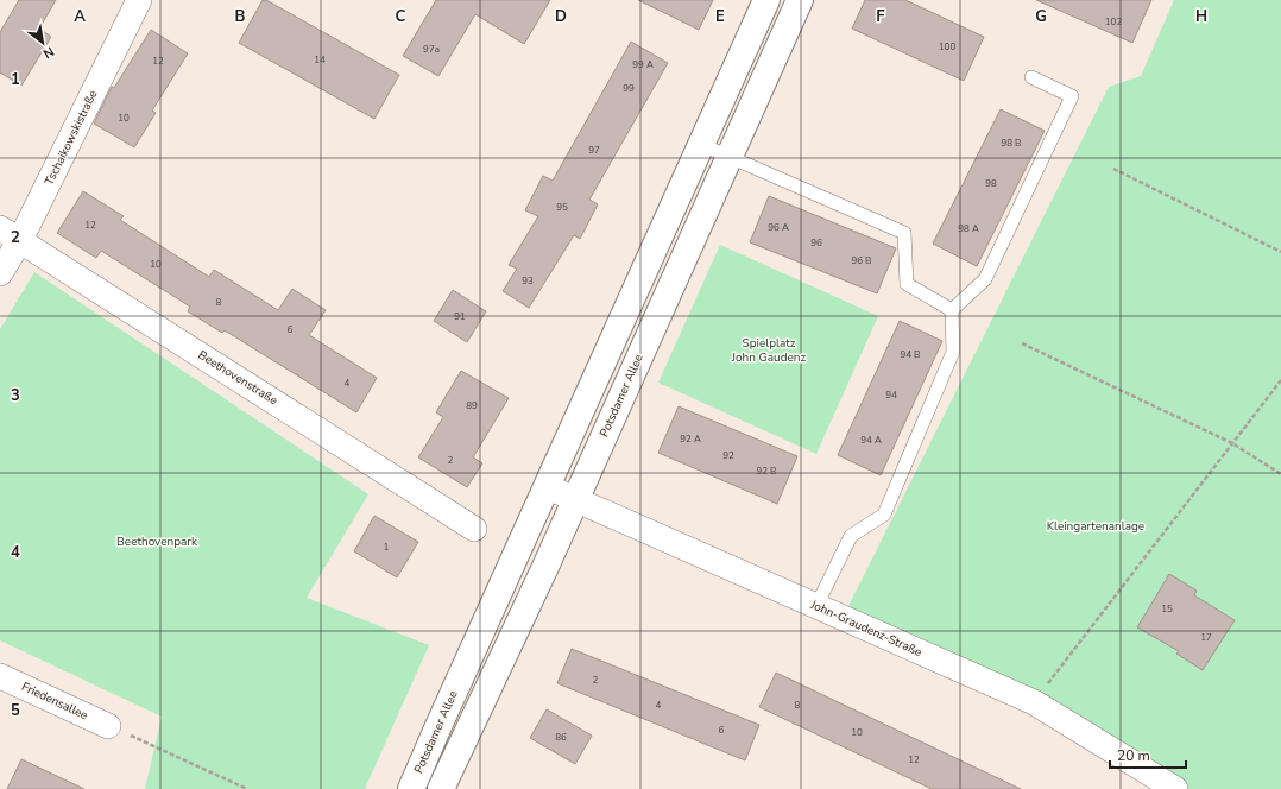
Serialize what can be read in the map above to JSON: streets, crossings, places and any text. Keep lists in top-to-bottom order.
{
  "streets": {
    "street": [
      "Tschaikowskistraße",
      "Beethovenstraße",
      "Potsdamer Allee",
      "John-Graudenz-Straße",
      "Friedensallee"
    ]
  },
  "crossings": [
    ["Tschaikowskistraße", "Beethovenstraße"],
    ["Potsdamer Allee", "John-Graudenz-Straße"]
  ],
  "parks": ["Spielplatz John Gaudenz", "Kleingartenanlage", "Beethovenpark"],
  "house_numbers": [
    "102",
    "100",
    "97a",
    "14",
    "12",
    "99 A",
    "99",
    "10",
    "98 B",
    "97",
    "98",
    "95",
    "12",
    "96 A",
    "98 A",
    "96",
    "96 B",
    "10",
    "93",
    "8",
    "91",
    "6",
    "94 B",
    "4",
    "94",
    "89",
    "92 A",
    "94 A",
    "92",
    "2",
    "92 B",
    "1",
    "15",
    "17",
    "2",
    "4",
    "8",
    "6",
    "10",
    "86",
    "12"
  ],
  "scale_bar": "20 m",
  "north": "bottom right",
  "grid": {
    "columns": [
      "A",
      "B",
      "C",
      "D",
      "E",
      "F",
      "G",
      "H"
    ],
    "rows": [
      "1",
      "2",
      "3",
      "4",
      "5"
    ]
  }
}
